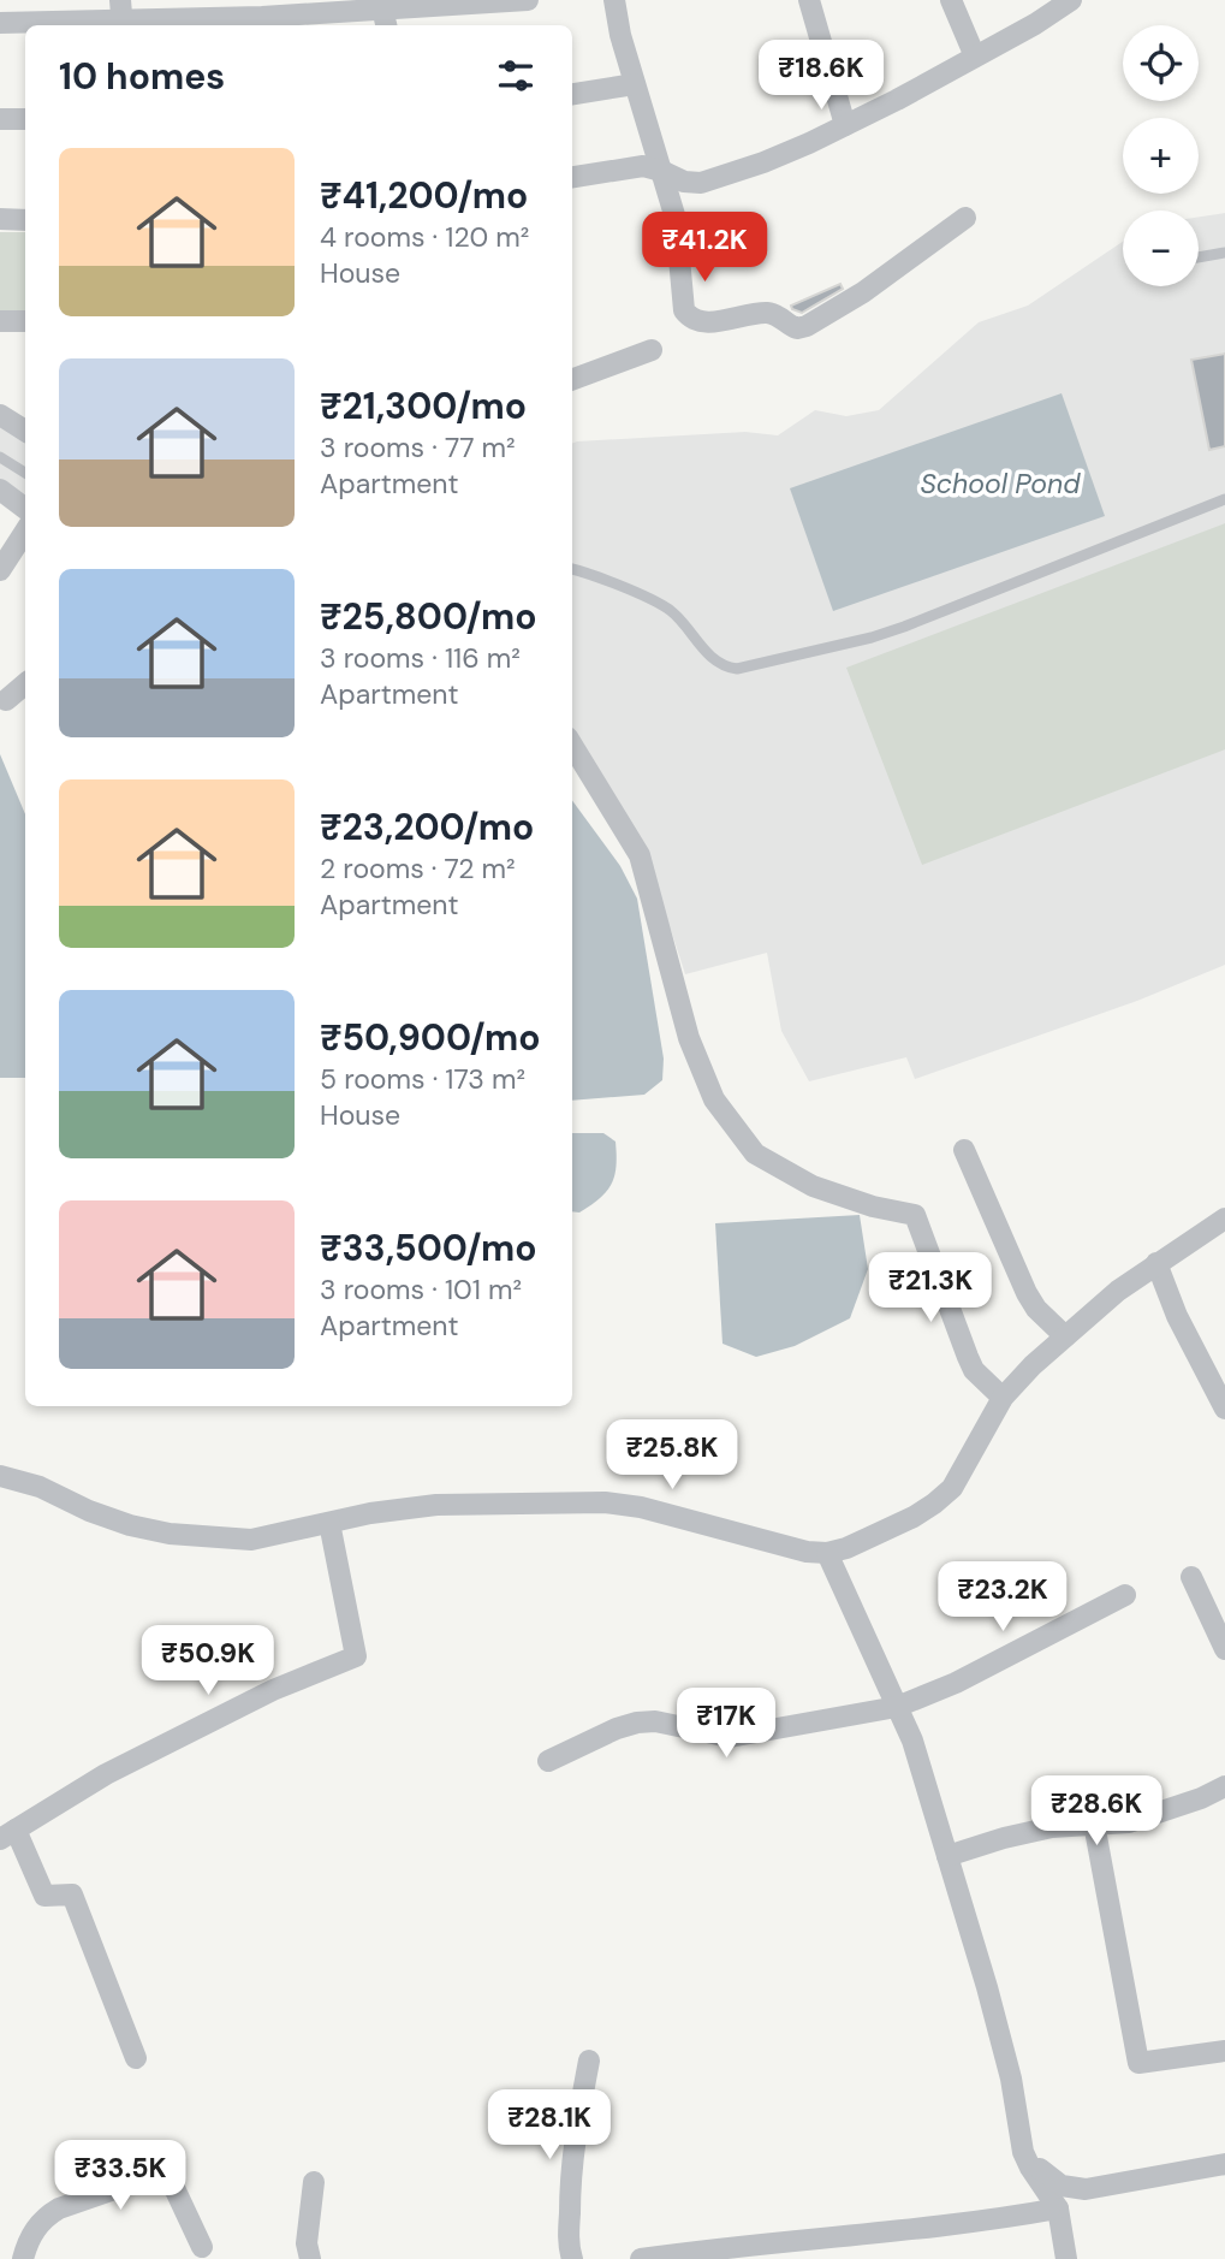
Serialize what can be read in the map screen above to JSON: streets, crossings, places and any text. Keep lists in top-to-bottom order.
{
  "water": ["School Pond"],
  "page": {
    "map_buttons": ["+", "−"],
    "heading": "10 homes",
    "price": [
      "₹18.6K",
      "₹41.2K",
      "₹21.3K",
      "₹25.8K",
      "₹23.2K",
      "₹50.9K",
      "₹17K",
      "₹28.6K",
      "₹28.1K",
      "₹33.5K"
    ],
    "list": [
      {
        "name": "₹41,200/mo",
        "note": "4 rooms · 120 m² · House"
      },
      {
        "name": "₹21,300/mo",
        "note": "3 rooms · 77 m² · Apartment"
      },
      {
        "name": "₹25,800/mo",
        "note": "3 rooms · 116 m² · Apartment"
      },
      {
        "name": "₹23,200/mo",
        "note": "2 rooms · 72 m² · Apartment"
      },
      {
        "name": "₹50,900/mo",
        "note": "5 rooms · 173 m² · House"
      },
      {
        "name": "₹33,500/mo",
        "note": "3 rooms · 101 m² · Apartment"
      }
    ]
  }
}
